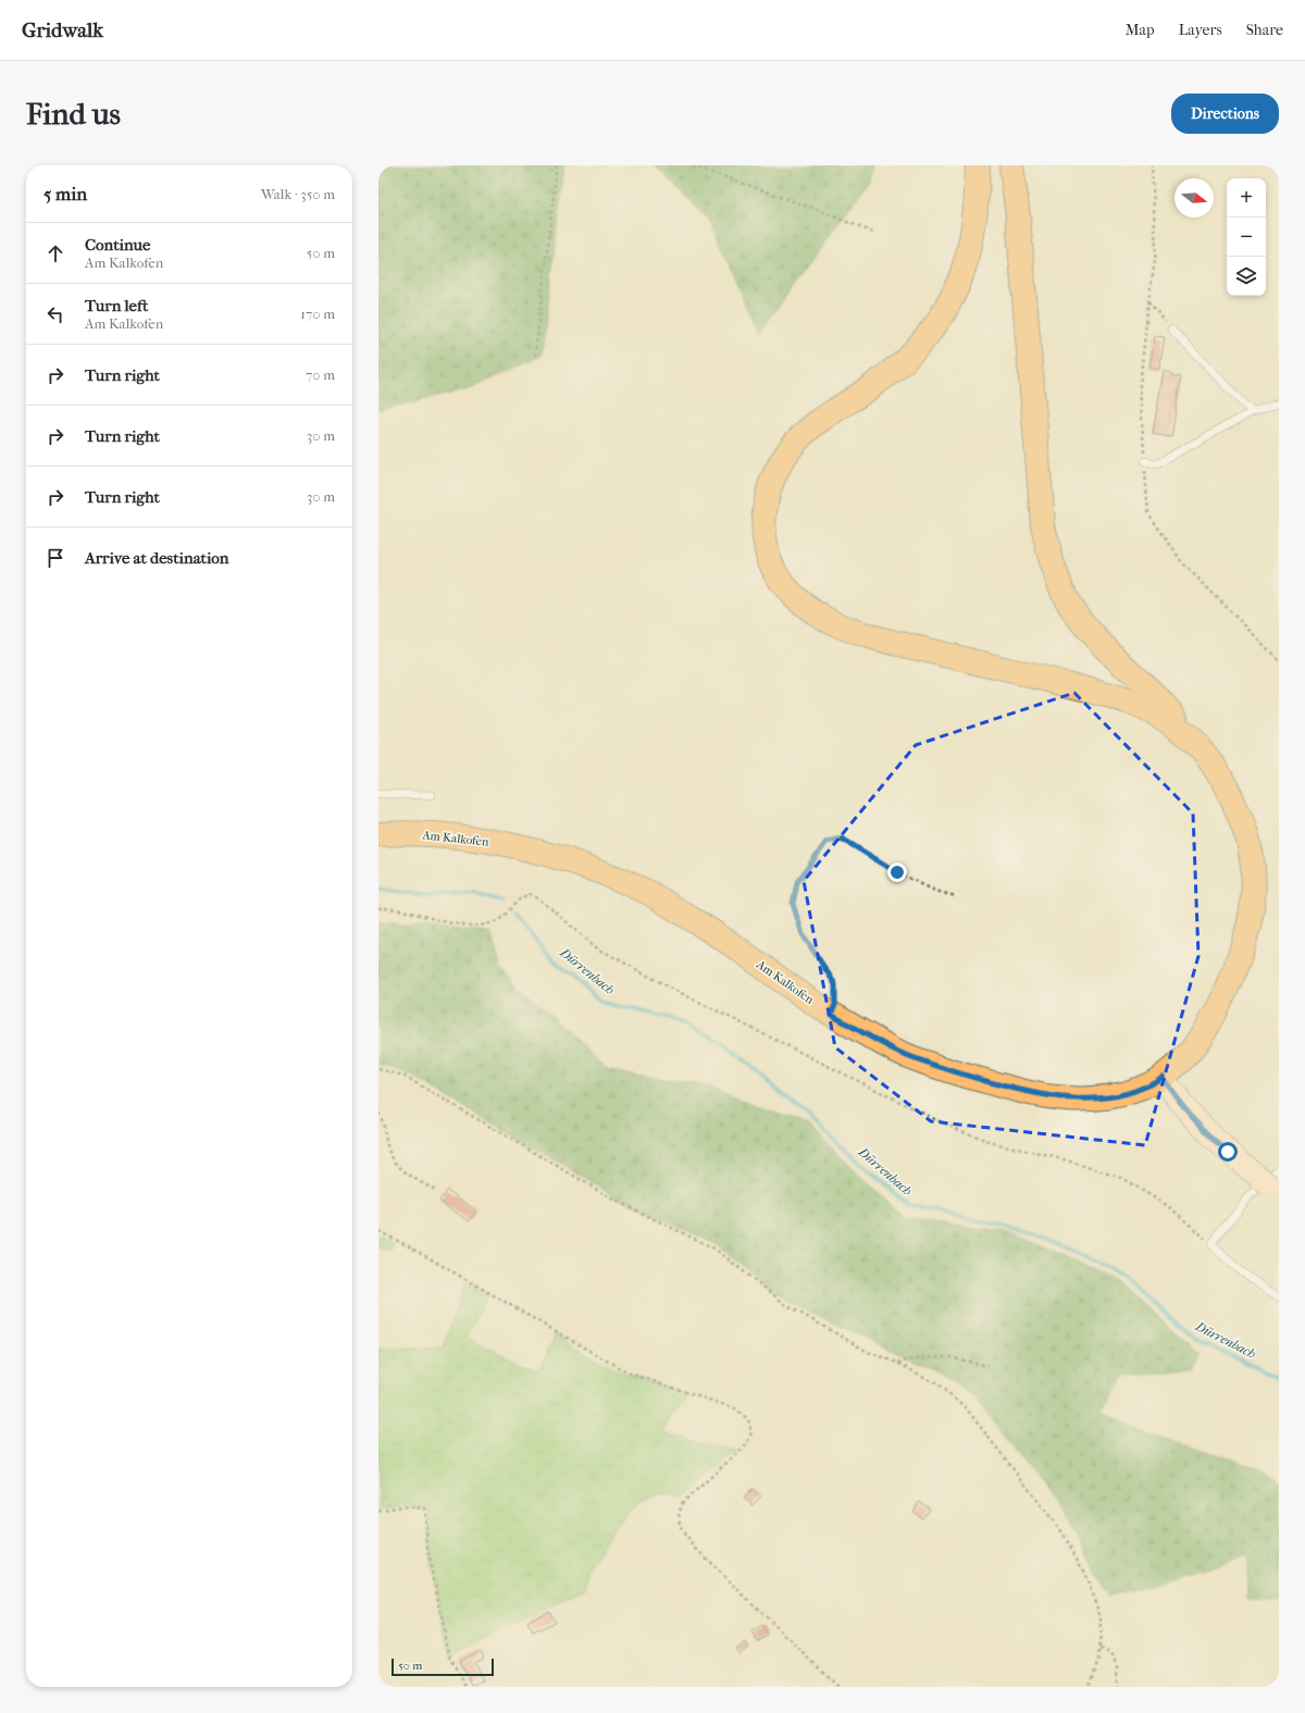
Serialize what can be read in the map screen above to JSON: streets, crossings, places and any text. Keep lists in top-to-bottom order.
{
  "streets": {
    "main road": ["Am Kalkofen"]
  },
  "water": ["Dürrenbach"],
  "scale_bar": "50 m",
  "north": "right",
  "page": {
    "header": "Gridwalk",
    "nav": ["Map", "Layers", "Share"],
    "buttons": "Directions",
    "title": "Find us",
    "heading": ["5 min", "Walk · 350 m"],
    "map_buttons": ["+", "−"],
    "list": [
      ["Continue", "Am Kalkofen", "50 m"],
      ["Turn left", "Am Kalkofen", "170 m"],
      ["Turn right", "70 m"],
      ["Turn right", "30 m"],
      ["Turn right", "30 m"],
      "Arrive at destination"
    ],
    "scale": "50 m"
  }
}
